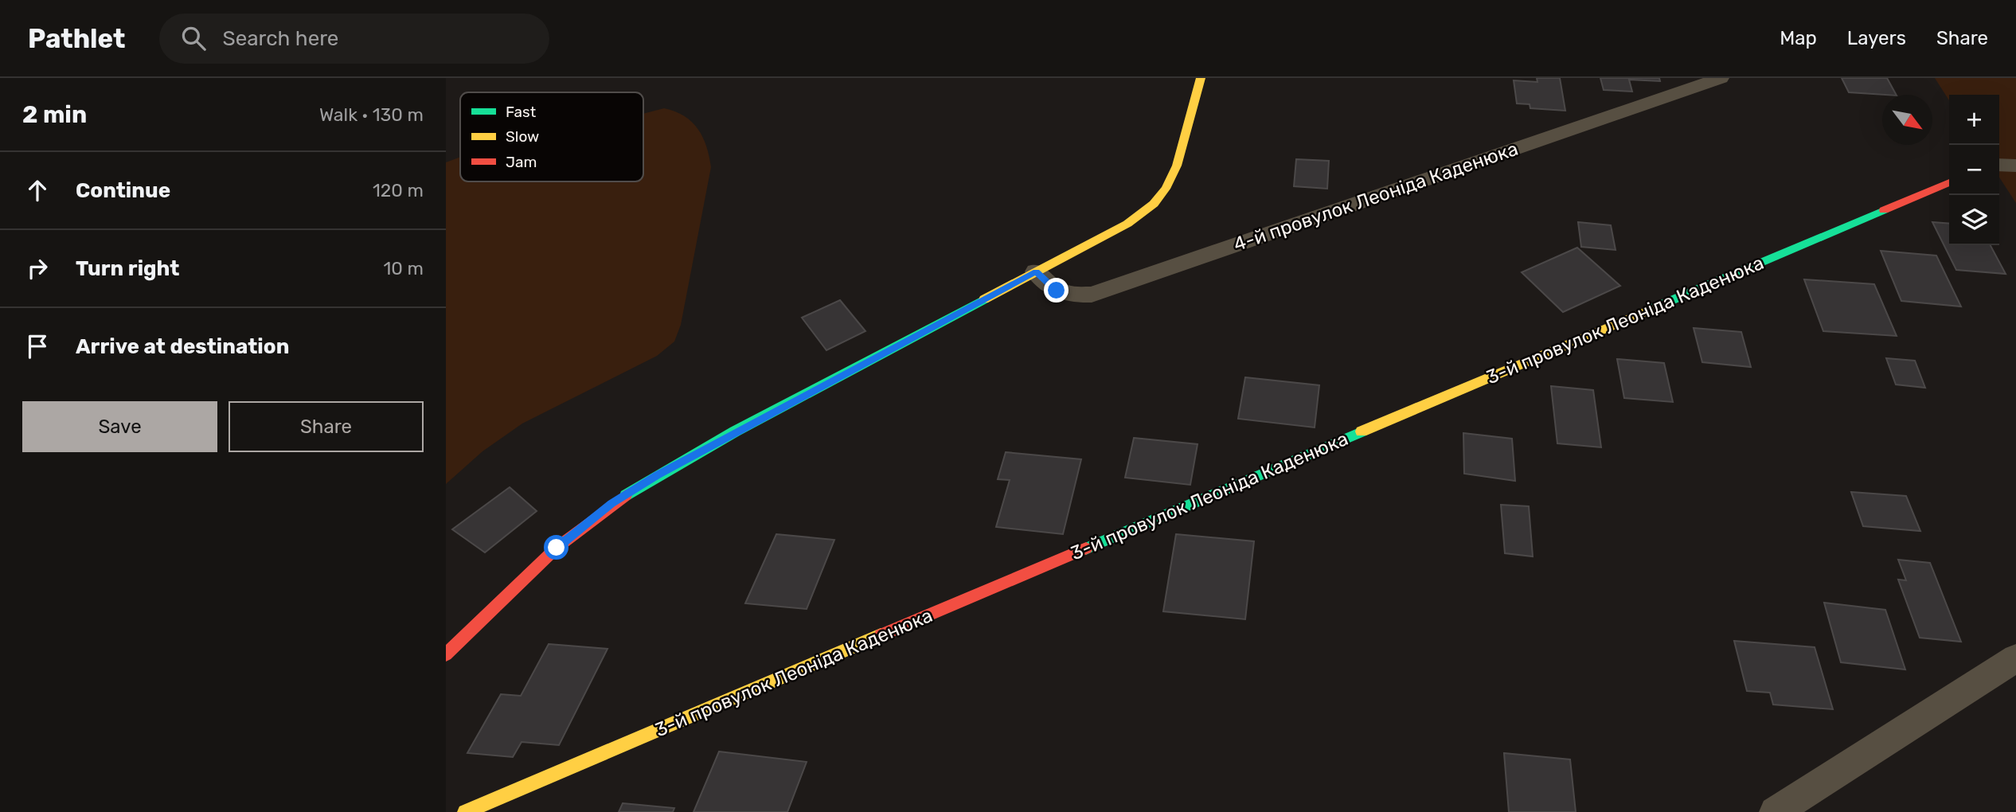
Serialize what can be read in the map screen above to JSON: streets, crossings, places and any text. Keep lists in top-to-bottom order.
{
  "streets": {
    "street": ["4-й провулок Леоніда Каденюка", "3-й провулок Леоніда Каденюка"]
  },
  "legend": ["Fast", "Slow", "Jam"],
  "north": "bottom right",
  "page": {
    "header": "Pathlet",
    "search": "Search here",
    "nav": ["Map", "Layers", "Share"],
    "heading": ["2 min", "Walk · 130 m"],
    "map_buttons": ["+", "−"],
    "list": [
      ["Continue", "120 m"],
      ["Turn right", "10 m"],
      "Arrive at destination"
    ],
    "buttons": ["Save", "Share"]
  }
}
